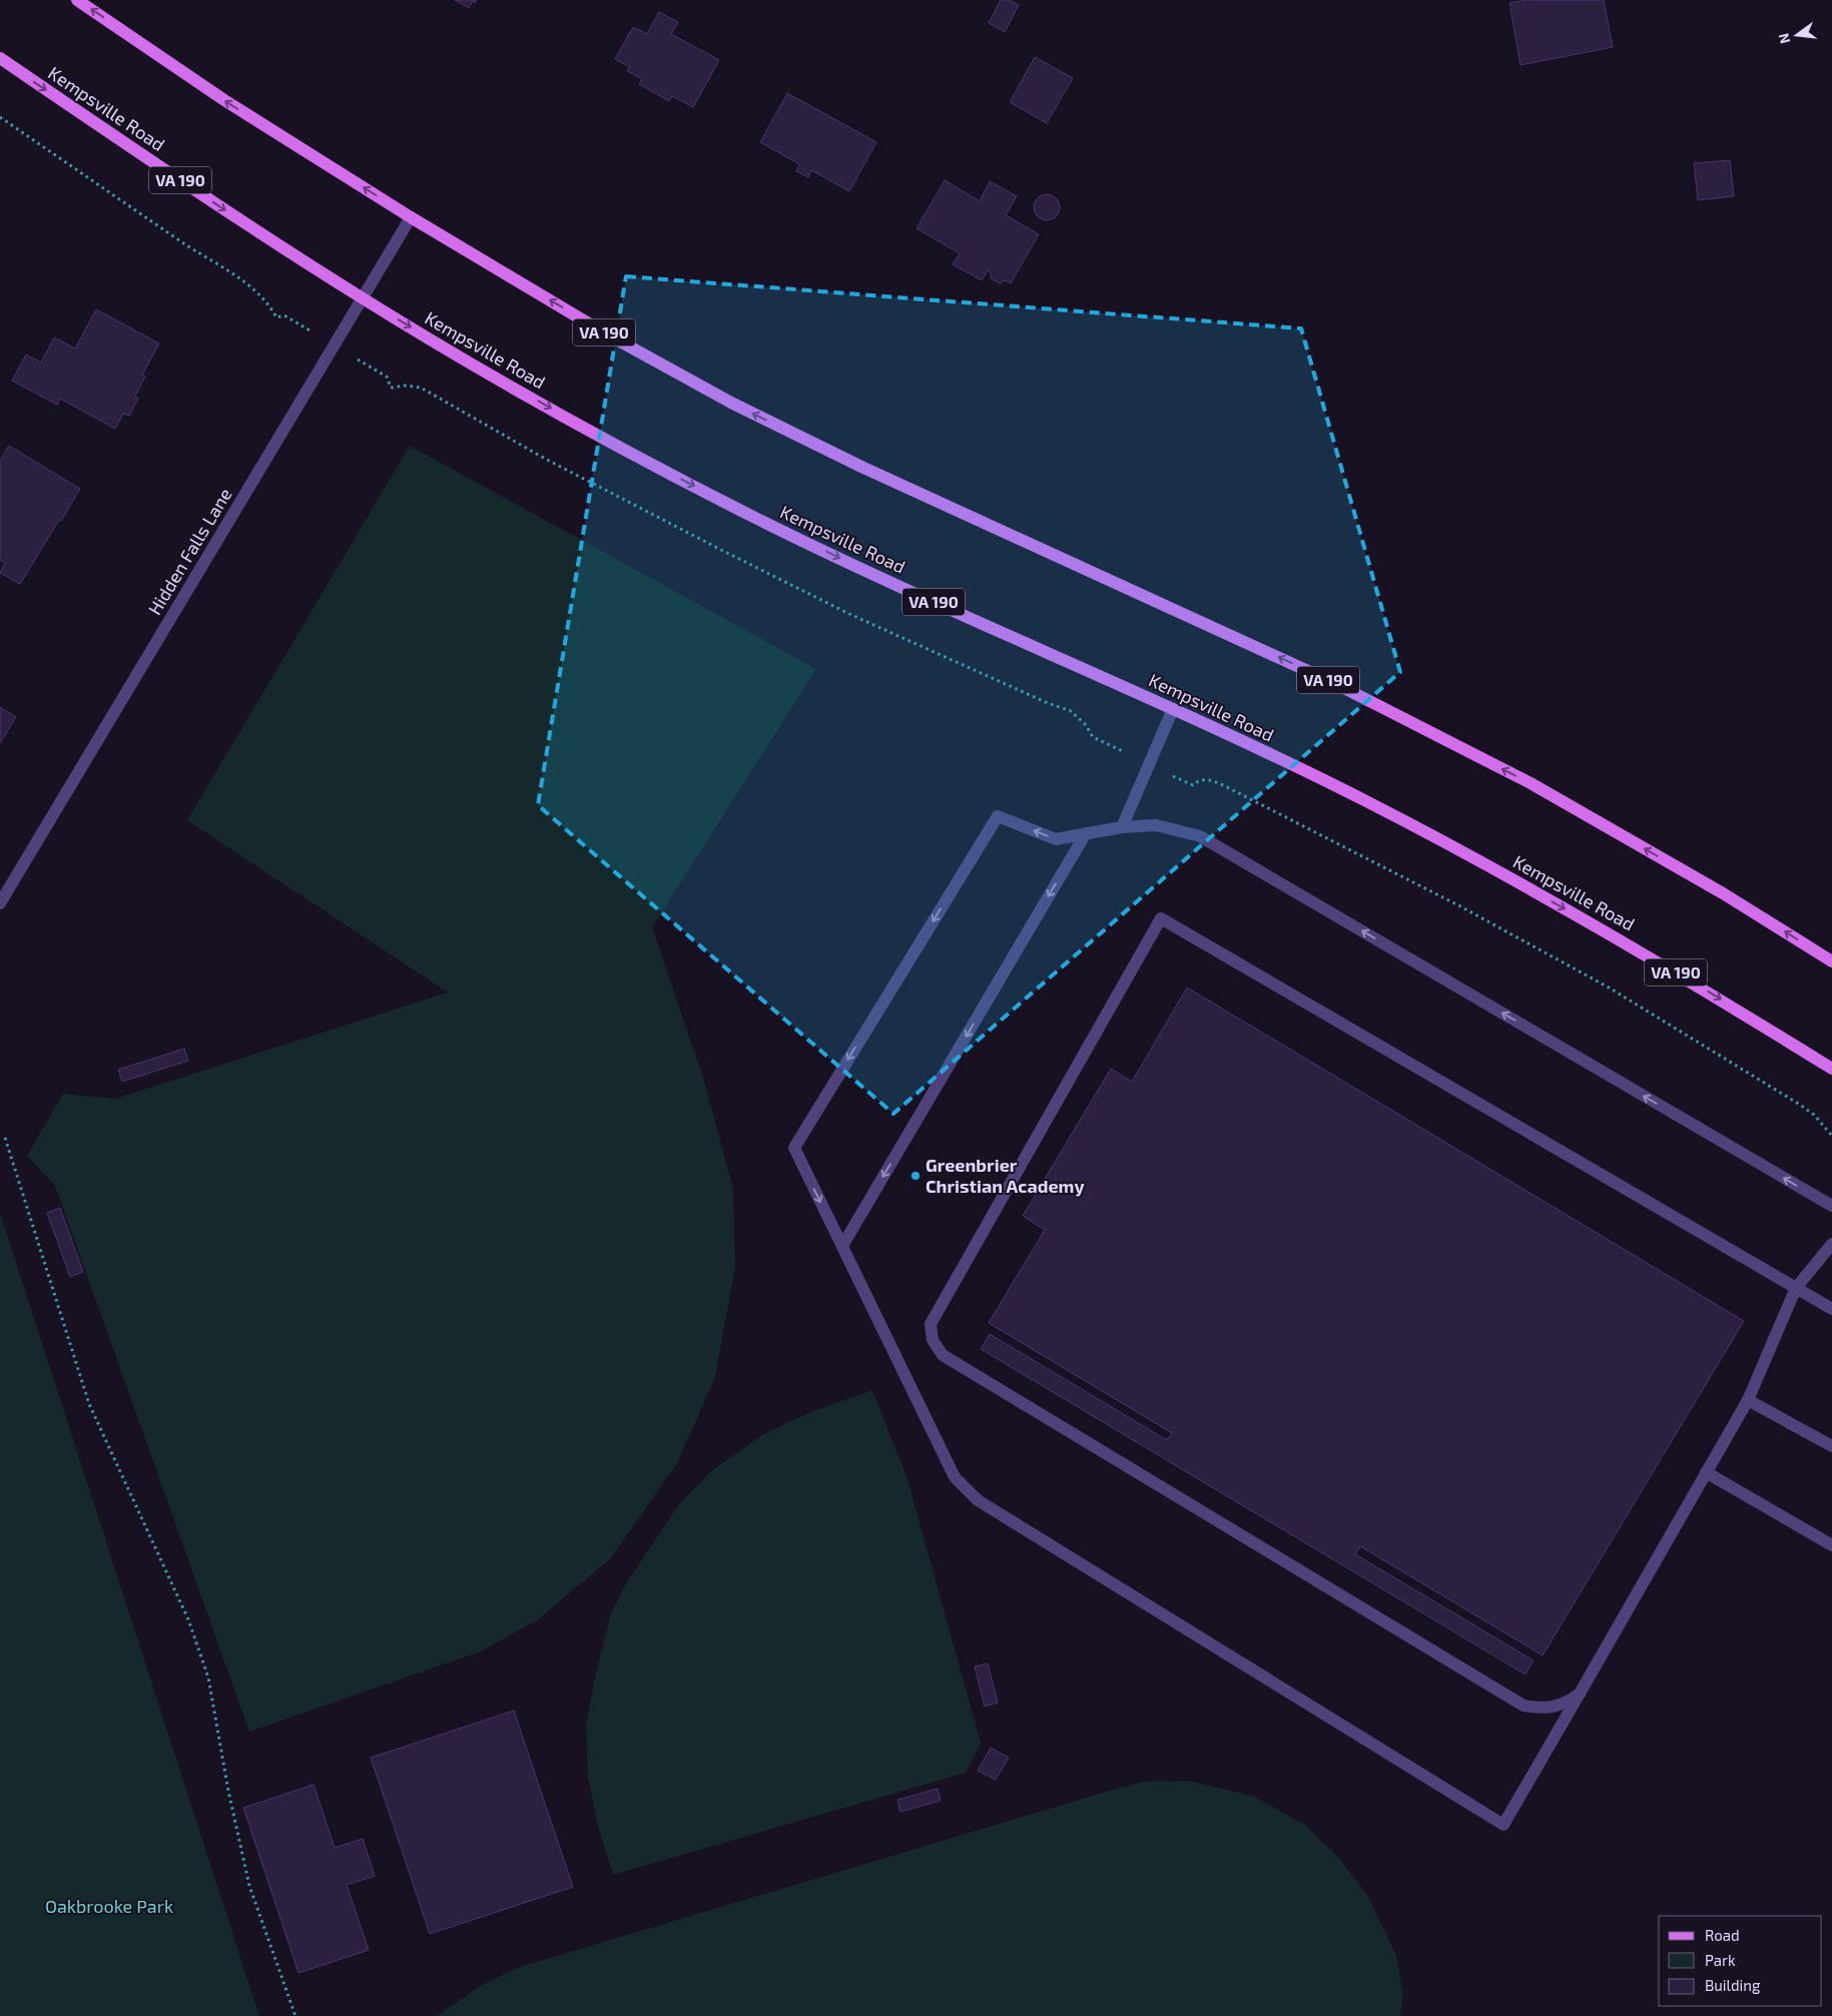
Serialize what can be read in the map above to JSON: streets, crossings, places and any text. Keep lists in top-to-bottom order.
{
  "streets": {
    "main road": ["Kempsville Road", "VA 190"],
    "street": ["Hidden Falls Lane"]
  },
  "crossings": [
    ["Kempsville Road", "Hidden Falls Lane"],
    ["VA 190", "Hidden Falls Lane"]
  ],
  "parks": ["Oakbrooke Park"],
  "places": ["Greenbrier Christian Academy"],
  "legend": ["Road", "Park", "Building"],
  "north": "left"
}
